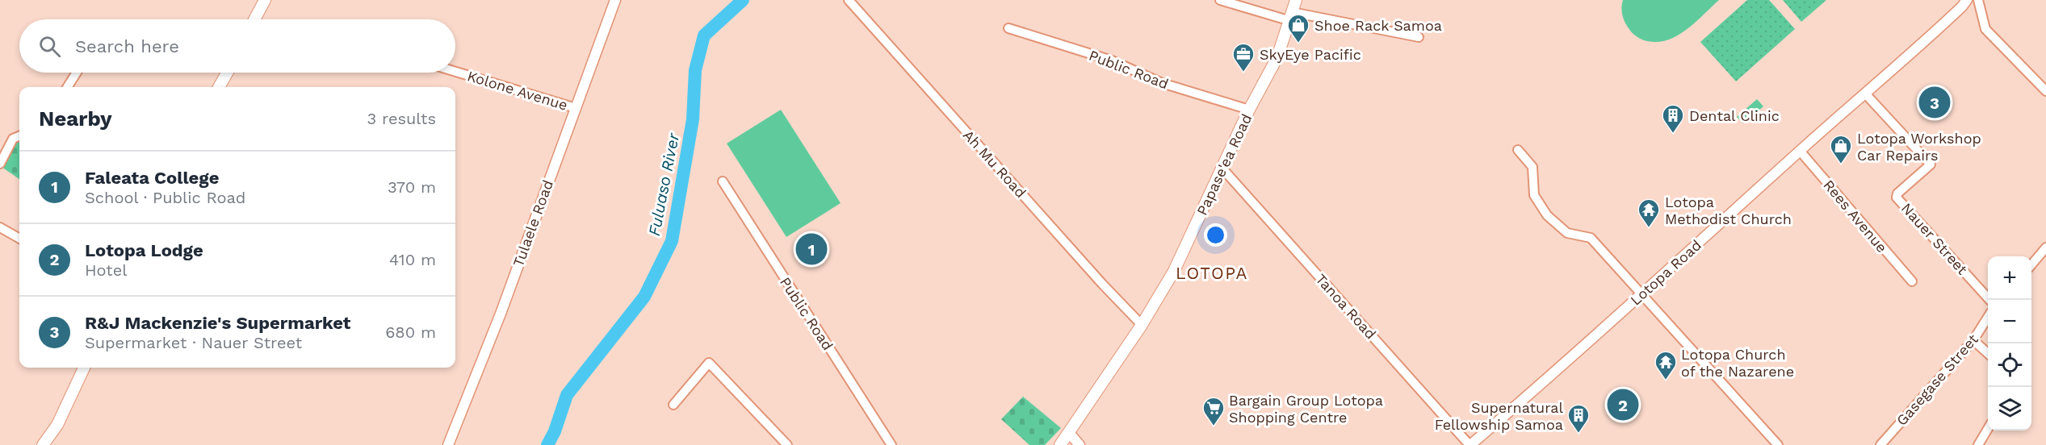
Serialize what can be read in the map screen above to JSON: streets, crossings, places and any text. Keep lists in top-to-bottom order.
{
  "streets": {
    "main road": ["Papase'ea Road"],
    "street": [
      "Public Road",
      "Kolone Avenue",
      "Ah Mu Road",
      "Rees Avenue",
      "Tulaele Road",
      "Nauer Street",
      "Lotopa Road",
      "Tanoa Road",
      "Gasegase Street"
    ]
  },
  "crossings": [
    ["Public Road", "Papase'ea Road"],
    ["Kolone Avenue", "Tulaele Road"],
    ["Ah Mu Road", "Papase'ea Road"],
    ["Papase'ea Road", "Tanoa Road"],
    ["Rees Avenue", "Lotopa Road"],
    ["Nauer Street", "Lotopa Road"],
    ["Lotopa Road", "Tanoa Road"]
  ],
  "districts": ["LOTOPA"],
  "water": ["Fuluaso River"],
  "places": {
    "shop": ["Shoe Rack Samoa", "Lotopa Workshop Car Repairs"],
    "office": ["SkyEye Pacific"],
    "building": ["Dental Clinic", "Supernatural Fellowship Samoa"],
    "temple": ["Lotopa Methodist Church", "Lotopa Church of the Nazarene"],
    "supermarket": ["Bargain Group Lotopa Shopping Centre"]
  },
  "page": {
    "search": "Search here",
    "pins": ["3", "1", "2"],
    "heading": ["Nearby", "3 results"],
    "list": [
      {
        "mark": "1",
        "name": "Faleata College",
        "note": "School · Public Road",
        "value": "370 m"
      },
      {
        "mark": "2",
        "name": "Lotopa Lodge",
        "note": "Hotel",
        "value": "410 m"
      },
      {
        "mark": "3",
        "name": "R&J Mackenzie's Supermarket",
        "note": "Supermarket · Nauer Street",
        "value": "680 m"
      }
    ],
    "map_buttons": ["+", "−"]
  }
}
